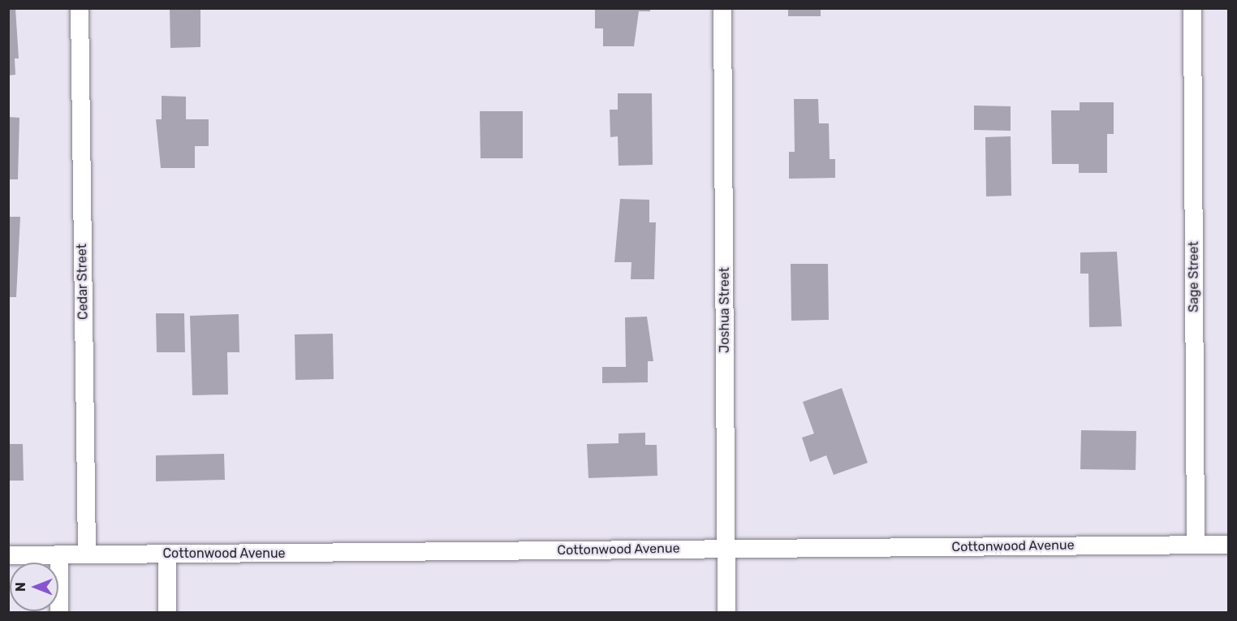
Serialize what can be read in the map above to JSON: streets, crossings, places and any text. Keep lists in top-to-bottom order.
{
  "streets": {
    "street": [
      "Sage Street",
      "Cedar Street",
      "Joshua Street",
      "Cottonwood Avenue"
    ]
  },
  "crossings": [
    ["Sage Street", "Cottonwood Avenue"],
    ["Cedar Street", "Cottonwood Avenue"],
    ["Joshua Street", "Cottonwood Avenue"]
  ],
  "north": "left"
}
